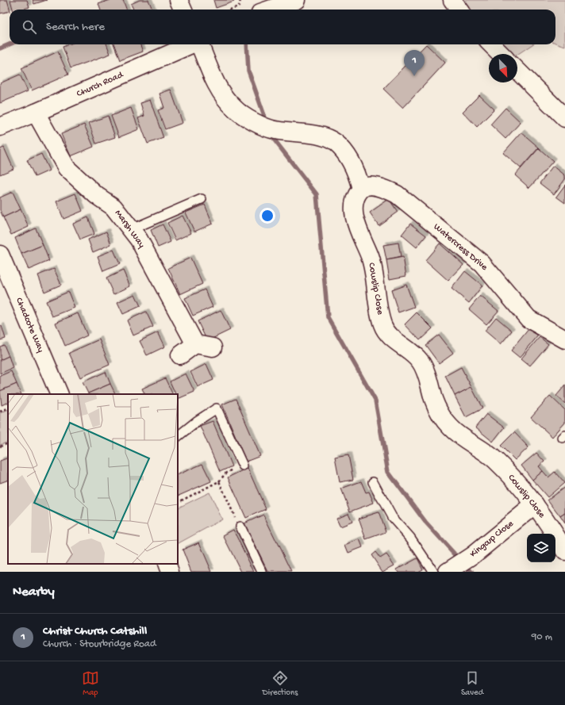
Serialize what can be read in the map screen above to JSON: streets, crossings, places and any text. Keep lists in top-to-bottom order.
{
  "streets": {
    "street": [
      "Church Road",
      "Marsh Way",
      "Watercress Drive",
      "Cowslip Close",
      "Chadcote Way",
      "Kingcup Close"
    ]
  },
  "crossings": [
    ["Church Road", "Marsh Way"],
    ["Watercress Drive", "Cowslip Close"],
    ["Cowslip Close", "Kingcup Close"]
  ],
  "north": "bottom right",
  "page": {
    "search": "Search here",
    "pins": "1",
    "heading": "Nearby",
    "list": [
      {
        "mark": "1",
        "name": "Christ Church Catshill",
        "note": "Church · Stourbridge Road",
        "value": "90 m"
      }
    ],
    "nav": ["Map", "Directions", "Saved"]
  }
}
